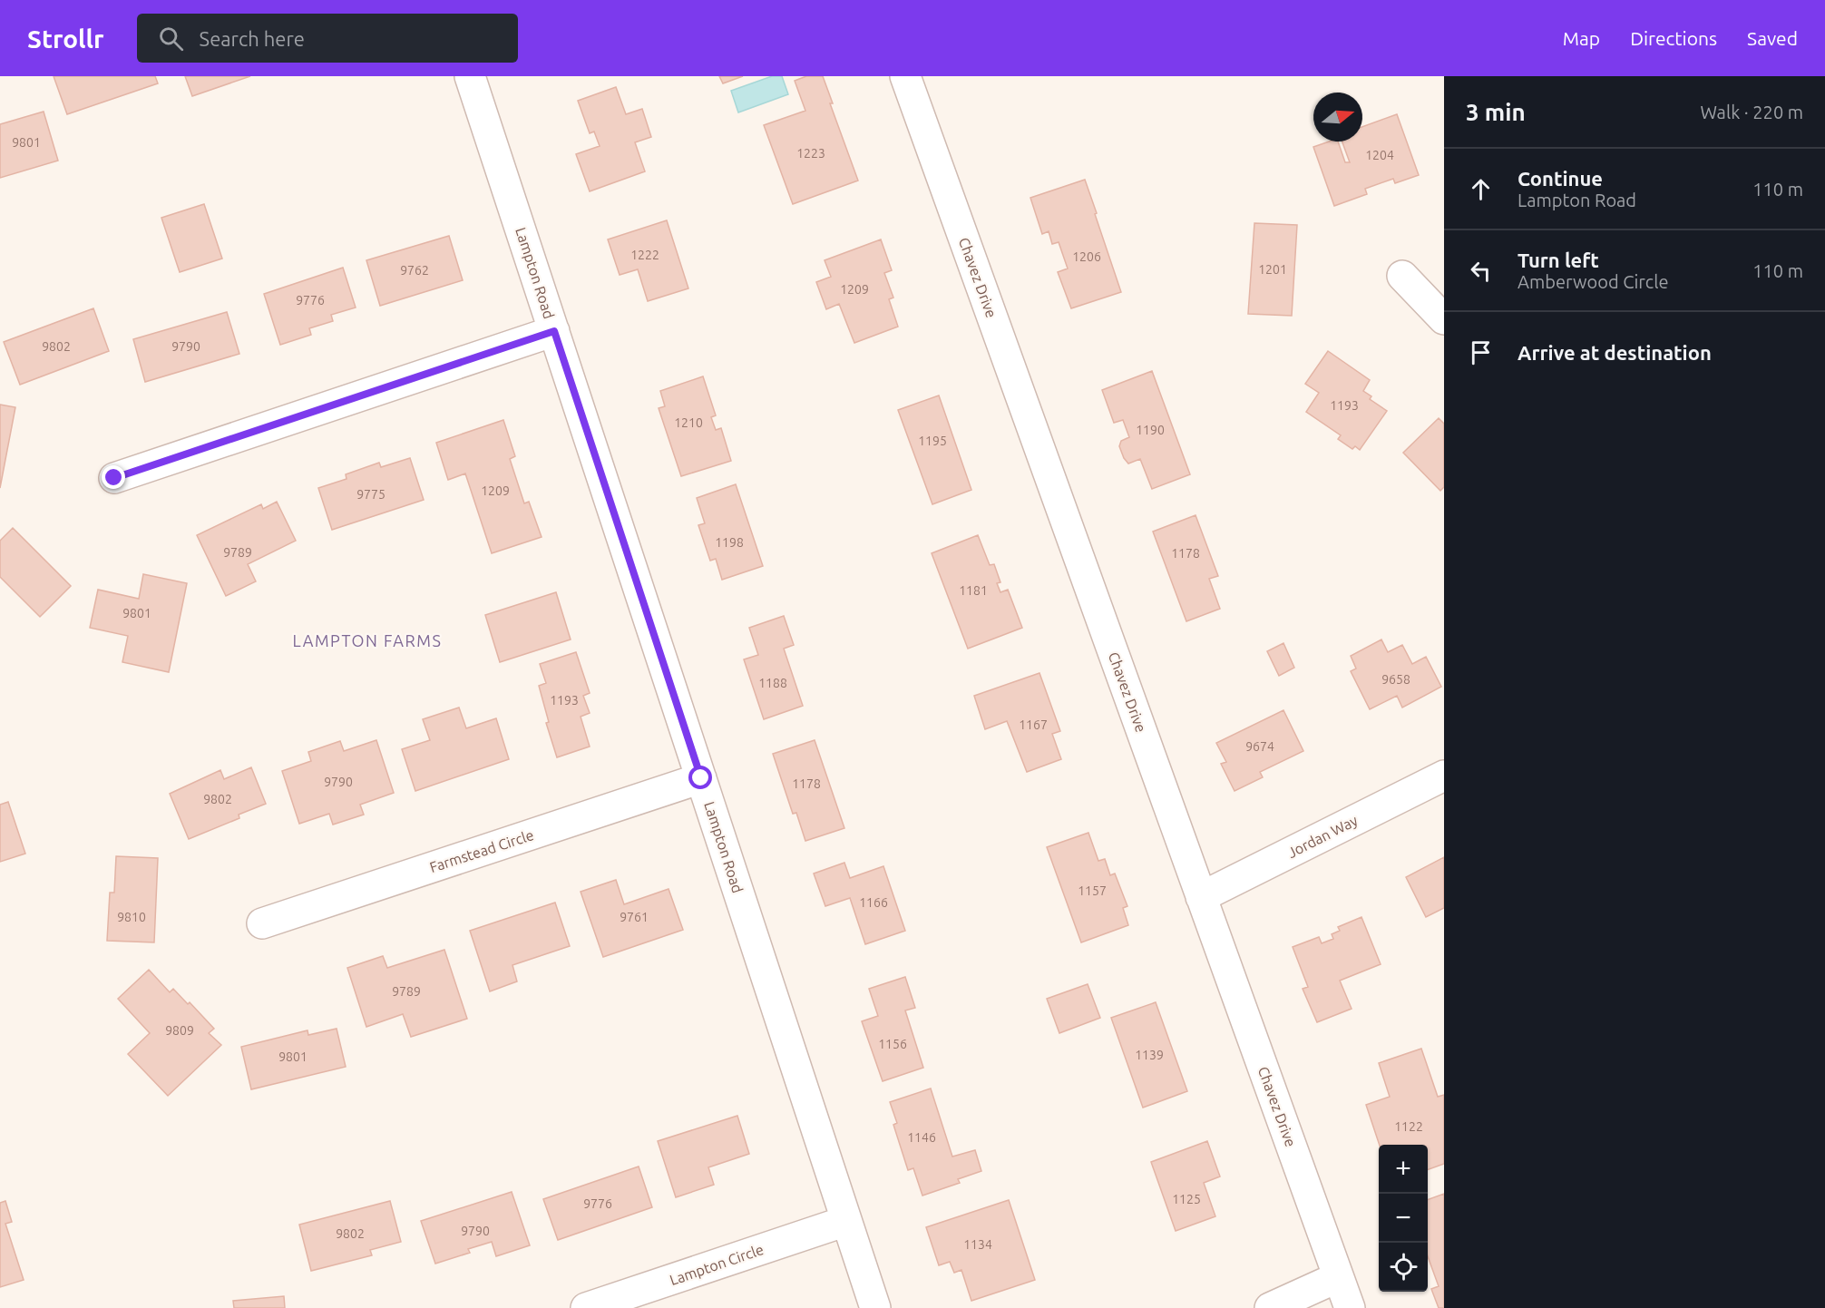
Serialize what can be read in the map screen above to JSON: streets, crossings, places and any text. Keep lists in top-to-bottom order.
{
  "streets": {
    "street": [
      "Lampton Road",
      "Chavez Drive",
      "Jordan Way",
      "Farmstead Circle",
      "Lampton Circle"
    ]
  },
  "crossings": [
    ["Lampton Road", "Farmstead Circle"],
    ["Lampton Road", "Lampton Circle"],
    ["Chavez Drive", "Jordan Way"]
  ],
  "districts": ["LAMPTON FARMS"],
  "house_numbers": [
    "9801",
    "1223",
    "1204",
    "1222",
    "1206",
    "1201",
    "9762",
    "1209",
    "9776",
    "9802",
    "9790",
    "1193",
    "1210",
    "1190",
    "1195",
    "1209",
    "9775",
    "1198",
    "9789",
    "1178",
    "1181",
    "9801",
    "9658",
    "1188",
    "1193",
    "1167",
    "9674",
    "9790",
    "1178",
    "9802",
    "1157",
    "1166",
    "9810",
    "9761",
    "9789",
    "9809",
    "1156",
    "1139",
    "9801",
    "1122",
    "1146",
    "1125",
    "9776",
    "9790",
    "9802",
    "1134"
  ],
  "north": "right",
  "page": {
    "header": "Strollr",
    "search": "Search here",
    "nav": ["Map", "Directions", "Saved"],
    "heading": ["3 min", "Walk · 220 m"],
    "list": [
      ["Continue", "Lampton Road", "110 m"],
      ["Turn left", "Amberwood Circle", "110 m"],
      "Arrive at destination"
    ],
    "map_buttons": ["+", "−"]
  }
}
